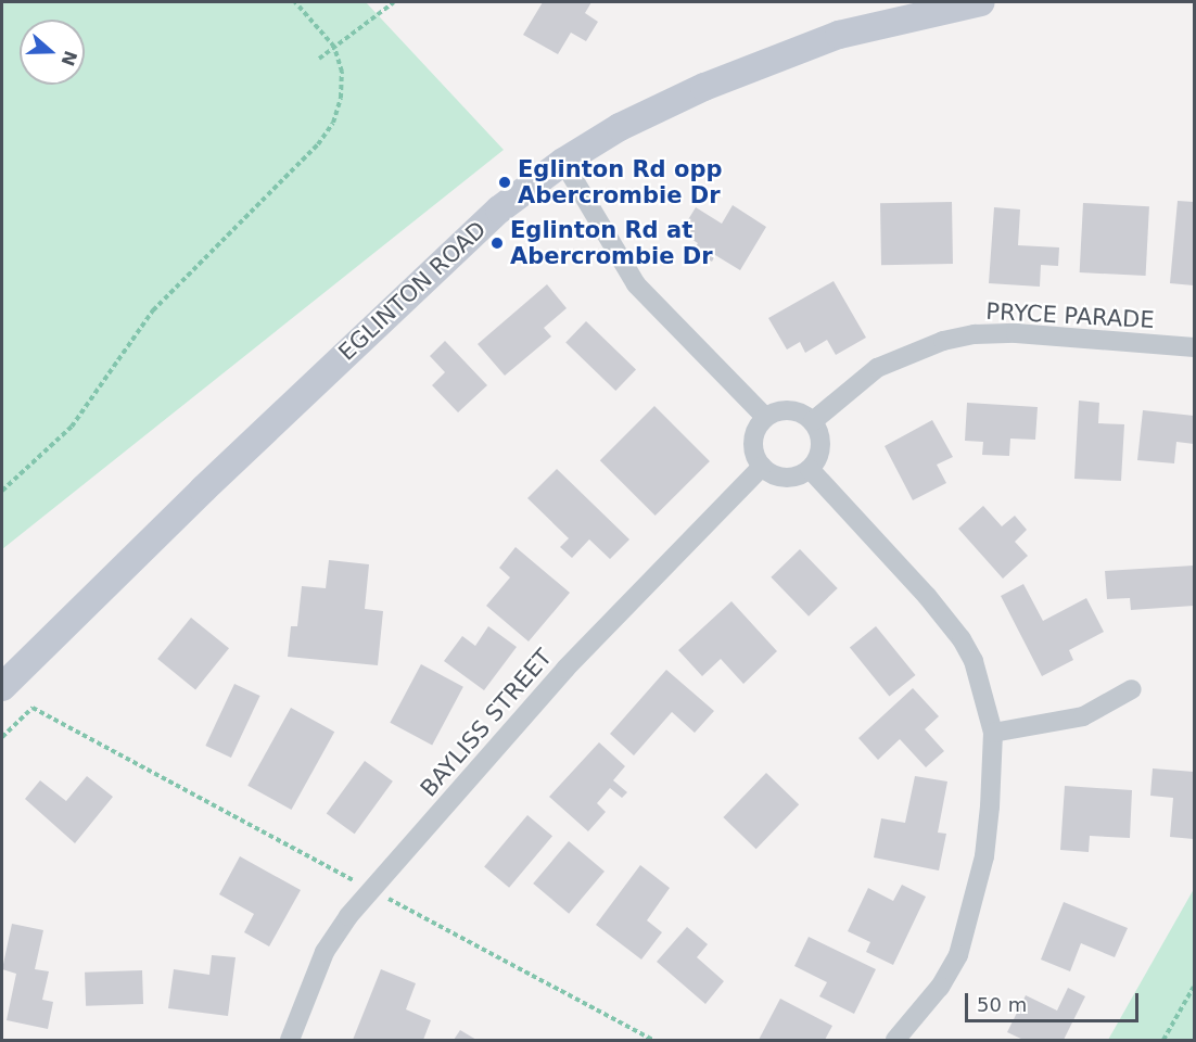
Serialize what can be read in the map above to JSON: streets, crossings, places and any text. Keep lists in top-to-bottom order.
{
  "streets": {
    "main road": ["EGLINTON ROAD"],
    "street": ["PRYCE PARADE", "BAYLISS STREET"]
  },
  "crossings": [
    ["PRYCE PARADE", "BAYLISS STREET"]
  ],
  "places": ["Eglinton Rd opp Abercrombie Dr", "Eglinton Rd at Abercrombie Dr"],
  "scale_bar": "50 m",
  "north": "right"
}
